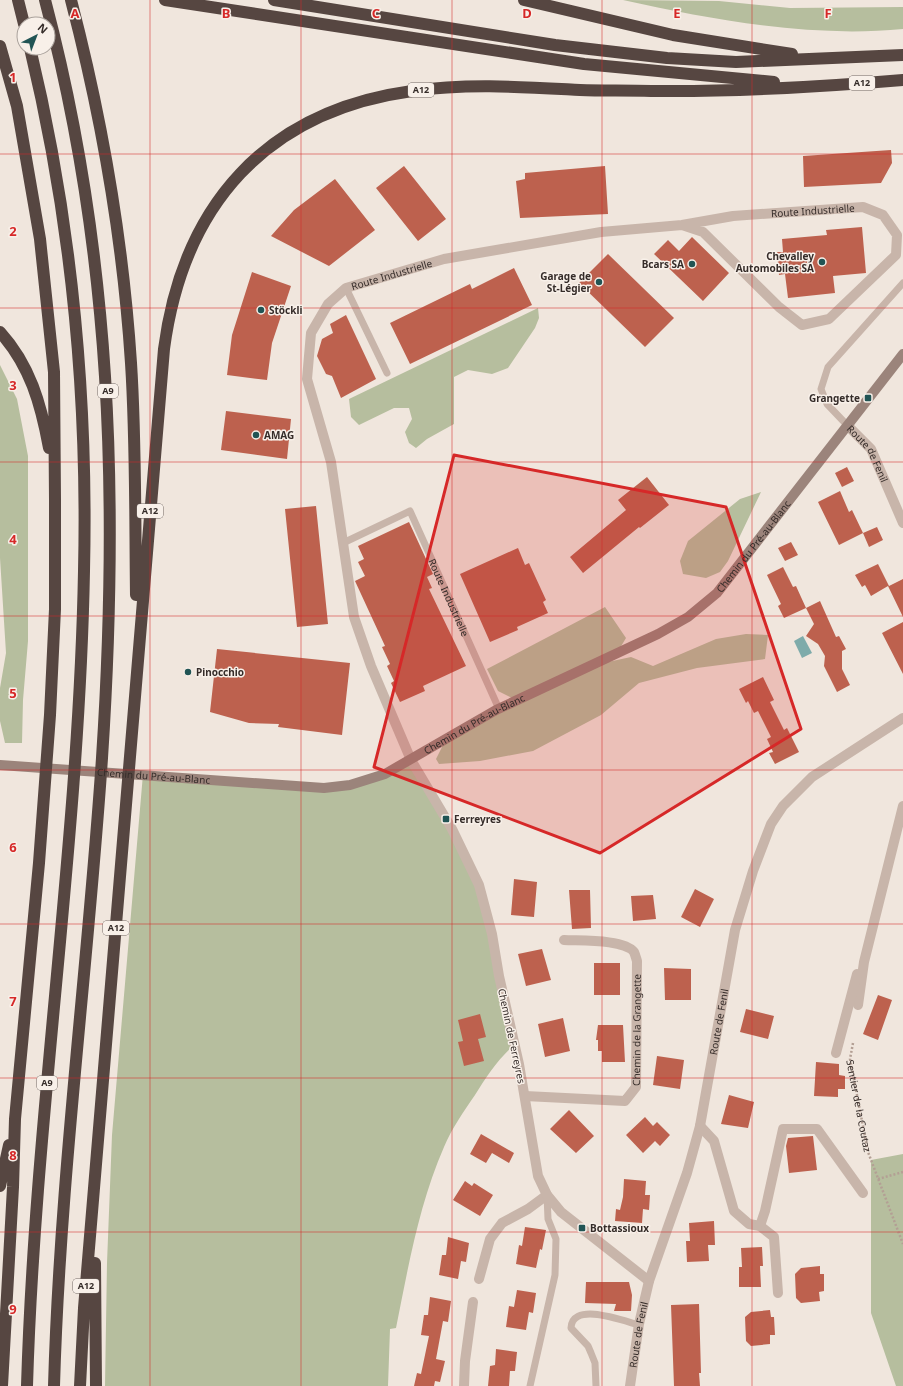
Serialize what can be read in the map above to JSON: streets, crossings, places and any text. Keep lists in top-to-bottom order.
{
  "streets": {
    "highway": ["A12", "A9"],
    "street": [
      "Route Industrielle",
      "Route de Fenil",
      "Chemin du Pré-au-Blanc",
      "Chemin de la Grangette",
      "Chemin de Ferreyres",
      "Sentier de la Coutaz"
    ]
  },
  "crossings": [
    ["Route Industrielle", "Chemin du Pré-au-Blanc"],
    ["Route Industrielle", "Chemin de Ferreyres"],
    ["Route de Fenil", "Chemin du Pré-au-Blanc"],
    ["Route de Fenil", "Chemin de Ferreyres"],
    ["Chemin du Pré-au-Blanc", "Chemin de Ferreyres"],
    ["Chemin de la Grangette", "Chemin de Ferreyres"]
  ],
  "places": {
    "other": [
      "Chevalley Automobiles SA",
      "Bcars SA",
      "Garage de St-Légier",
      "Stöckli",
      "AMAG",
      "Pinocchio"
    ],
    "transit": ["Grangette", "Ferreyres", "Bottassioux"]
  },
  "north": "top right",
  "grid": {
    "columns": [
      "A",
      "B",
      "C",
      "D",
      "E",
      "F"
    ],
    "rows": [
      "1",
      "2",
      "3",
      "4",
      "5",
      "6",
      "7",
      "8",
      "9"
    ]
  }
}
